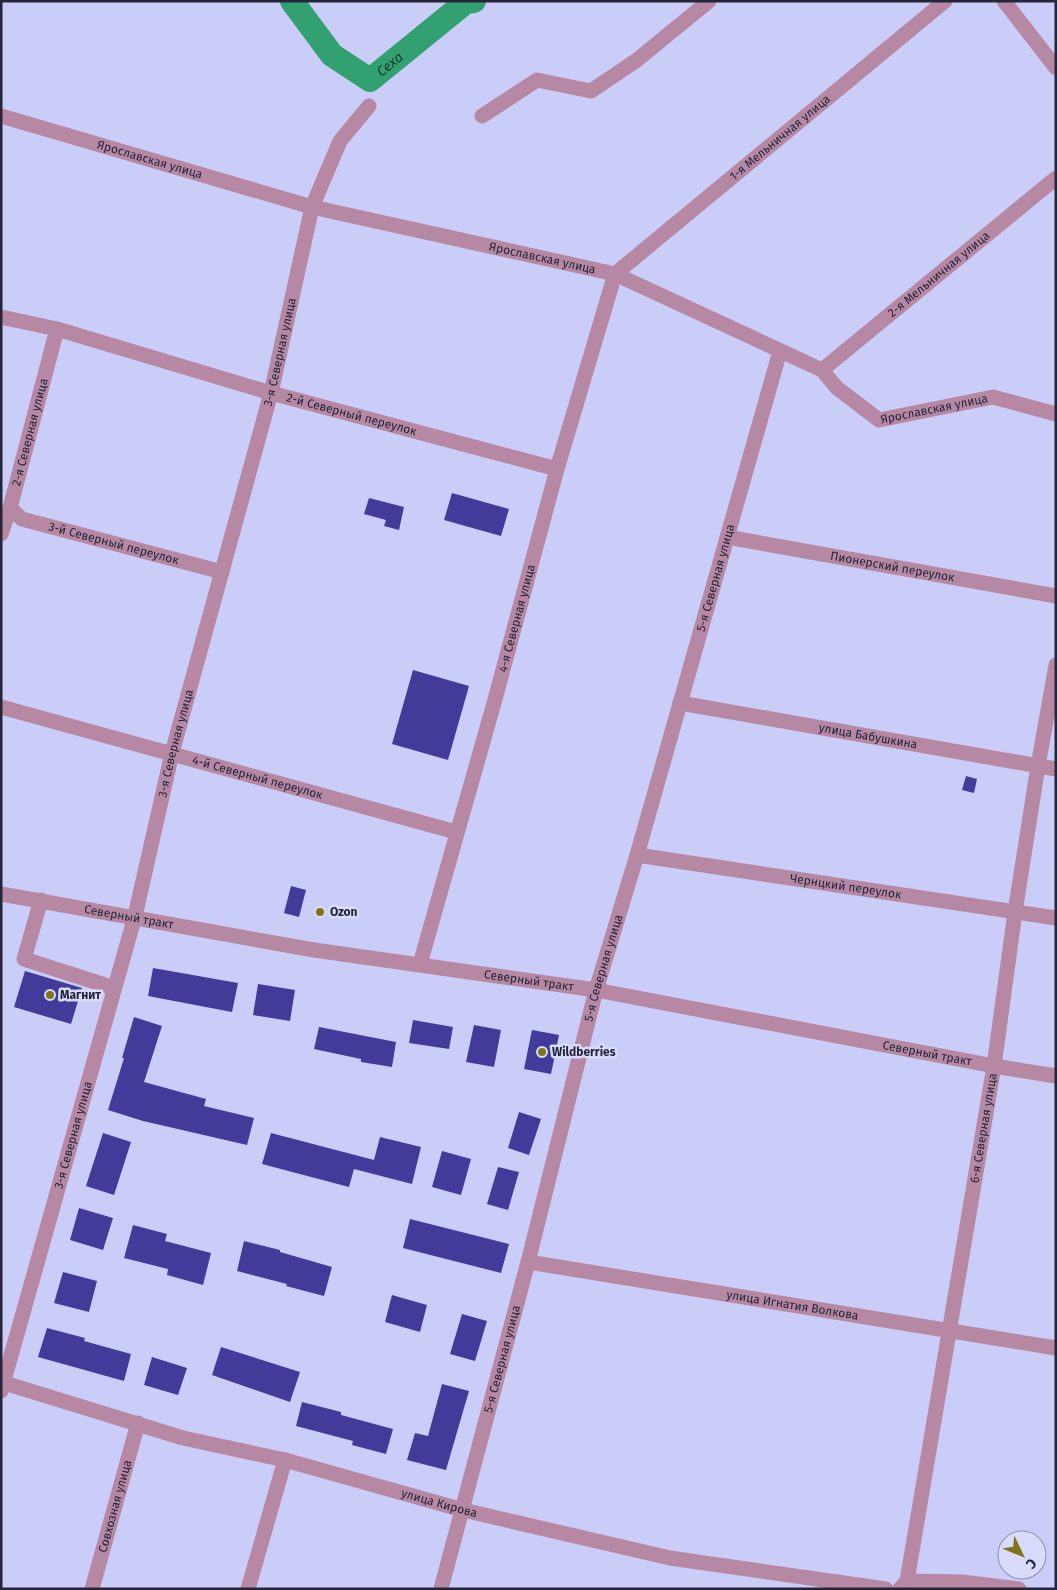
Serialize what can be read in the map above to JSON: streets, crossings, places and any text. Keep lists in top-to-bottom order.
{
  "streets": {
    "street": [
      "1-я Мельничная улица",
      "Ярославская улица",
      "2-я Мельничная улица",
      "3-я Северная улица",
      "2-й Северный переулок",
      "2-я Северная улица",
      "3-й Северный переулок",
      "Пионерский переулок",
      "5-я Северная улица",
      "4-я Северная улица",
      "улица Бабушкина",
      "4-й Северный переулок",
      "Чернцкий переулок",
      "Северный тракт",
      "6-я Северная улица",
      "улица Игнатия Волкова",
      "улица Кирова",
      "Совхозная улица"
    ]
  },
  "crossings": [
    ["1-я Мельничная улица", "Ярославская улица"],
    ["1-я Мельничная улица", "4-я Северная улица"],
    ["Ярославская улица", "2-я Мельничная улица"],
    ["Ярославская улица", "3-я Северная улица"],
    ["Ярославская улица", "5-я Северная улица"],
    ["Ярославская улица", "4-я Северная улица"],
    ["3-я Северная улица", "2-й Северный переулок"],
    ["3-я Северная улица", "3-й Северный переулок"],
    ["3-я Северная улица", "4-й Северный переулок"],
    ["3-я Северная улица", "Северный тракт"],
    ["3-я Северная улица", "улица Кирова"],
    ["2-й Северный переулок", "2-я Северная улица"],
    ["2-й Северный переулок", "4-я Северная улица"],
    ["2-я Северная улица", "3-й Северный переулок"],
    ["Пионерский переулок", "5-я Северная улица"],
    ["5-я Северная улица", "улица Бабушкина"],
    ["5-я Северная улица", "Чернцкий переулок"],
    ["5-я Северная улица", "Северный тракт"],
    ["5-я Северная улица", "улица Игнатия Волкова"],
    ["5-я Северная улица", "улица Кирова"],
    ["4-я Северная улица", "4-й Северный переулок"],
    ["4-я Северная улица", "Северный тракт"],
    ["улица Бабушкина", "6-я Северная улица"],
    ["Чернцкий переулок", "6-я Северная улица"],
    ["Северный тракт", "6-я Северная улица"],
    ["6-я Северная улица", "улица Игнатия Волкова"],
    ["улица Кирова", "Совхозная улица"]
  ],
  "water": ["Сеха"],
  "places": ["Ozon", "Магнит", "Wildberries"],
  "north": "bottom right"
}
